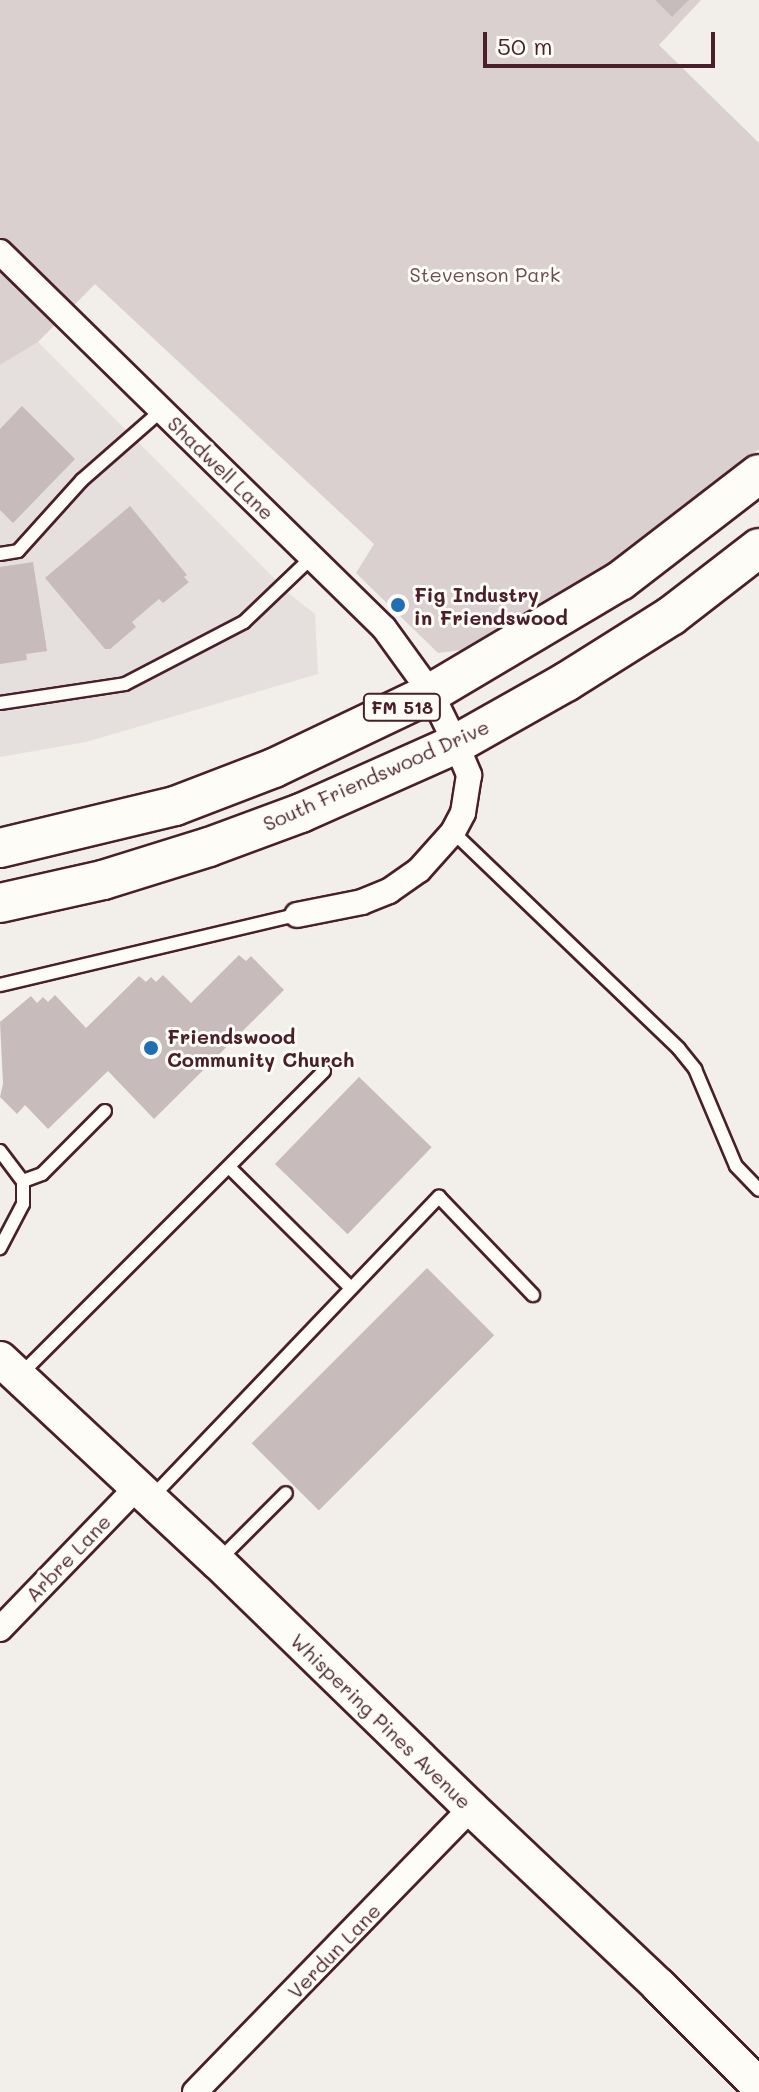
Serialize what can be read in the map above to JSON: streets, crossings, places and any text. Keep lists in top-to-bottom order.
{
  "streets": {
    "main road": ["FM 518", "South Friendswood Drive", "Whispering Pines Avenue"],
    "street": ["Shadwell Lane", "Arbre Lane", "Verdun Lane"]
  },
  "crossings": [
    ["Shadwell Lane", "FM 518"],
    ["Shadwell Lane", "South Friendswood Drive"],
    ["Arbre Lane", "Whispering Pines Avenue"],
    ["Whispering Pines Avenue", "Verdun Lane"]
  ],
  "parks": ["Stevenson Park"],
  "places": ["Fig Industry in Friendswood", "Friendswood Community Church"],
  "scale_bar": "50 m"
}
